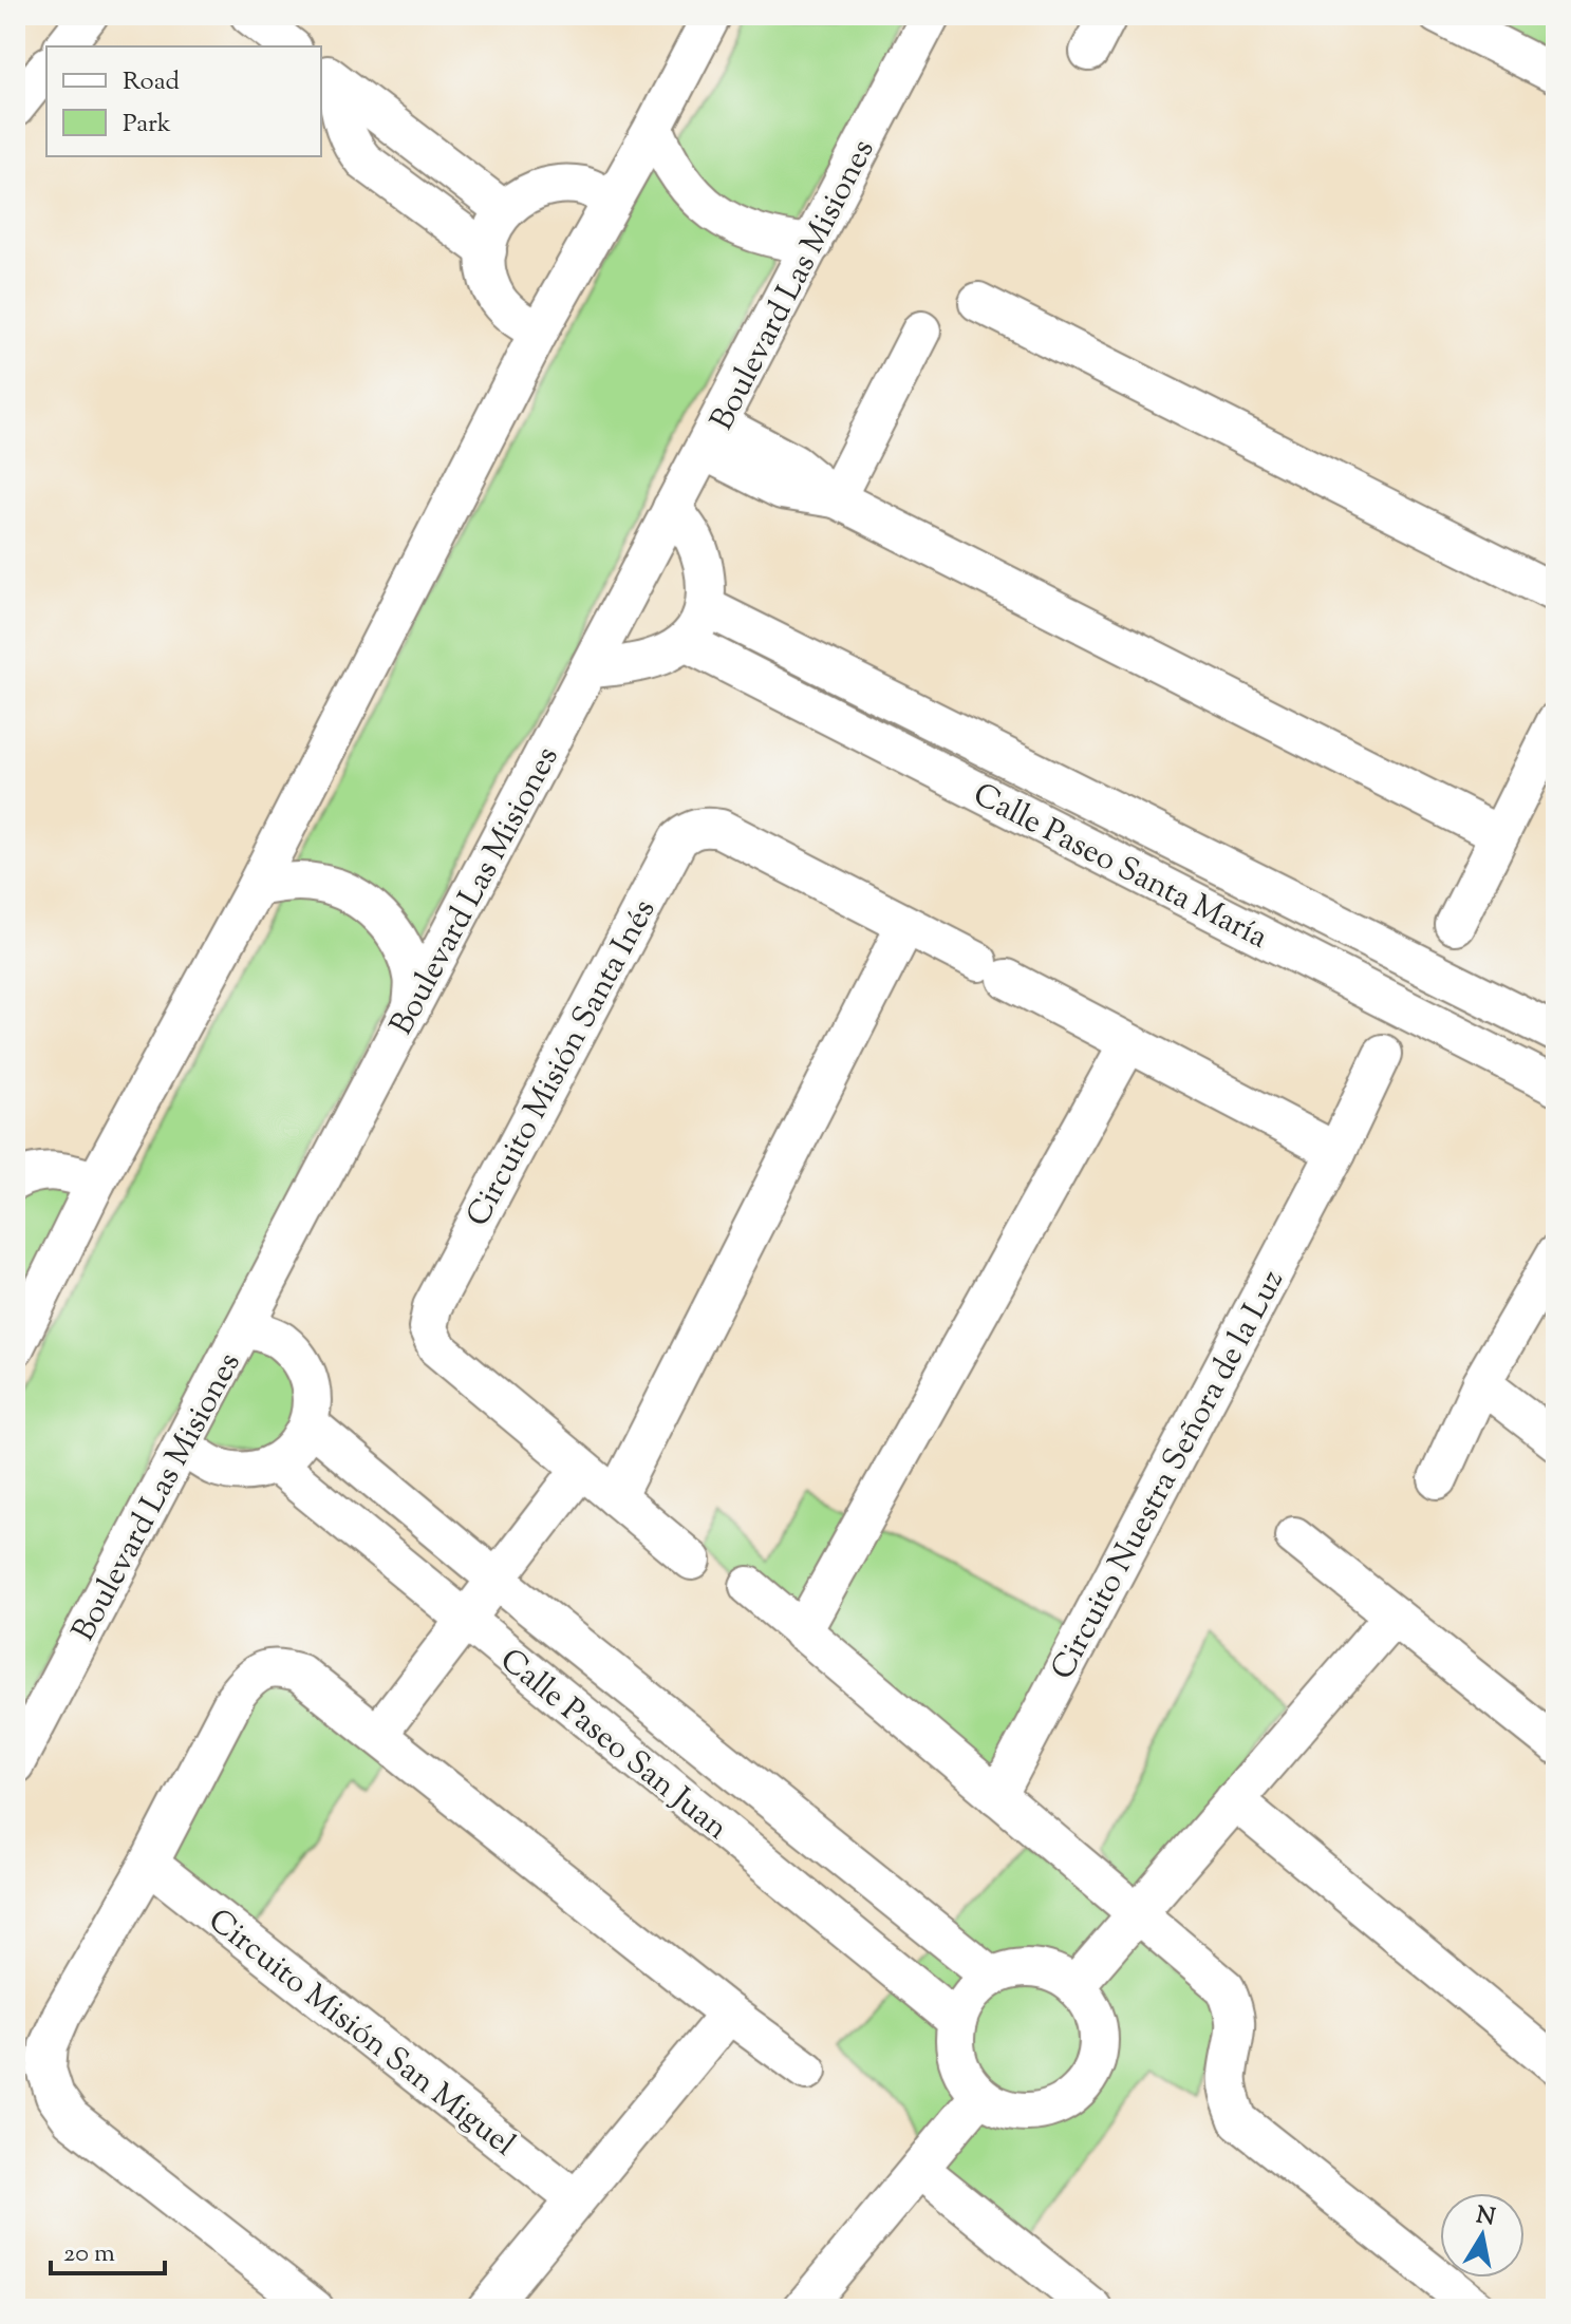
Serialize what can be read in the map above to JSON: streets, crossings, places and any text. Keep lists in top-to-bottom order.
{
  "streets": {
    "street": [
      "Boulevard Las Misiones",
      "Calle Paseo Santa María",
      "Circuito Misión Santa Inés",
      "Circuito Nuestra Señora de la Luz",
      "Calle Paseo San Juan",
      "Circuito Misión San Miguel"
    ]
  },
  "crossings": [
    ["Boulevard Las Misiones", "Calle Paseo San Juan"]
  ],
  "legend": ["Road", "Park"],
  "scale_bar": "20 m",
  "north": "top"
}
